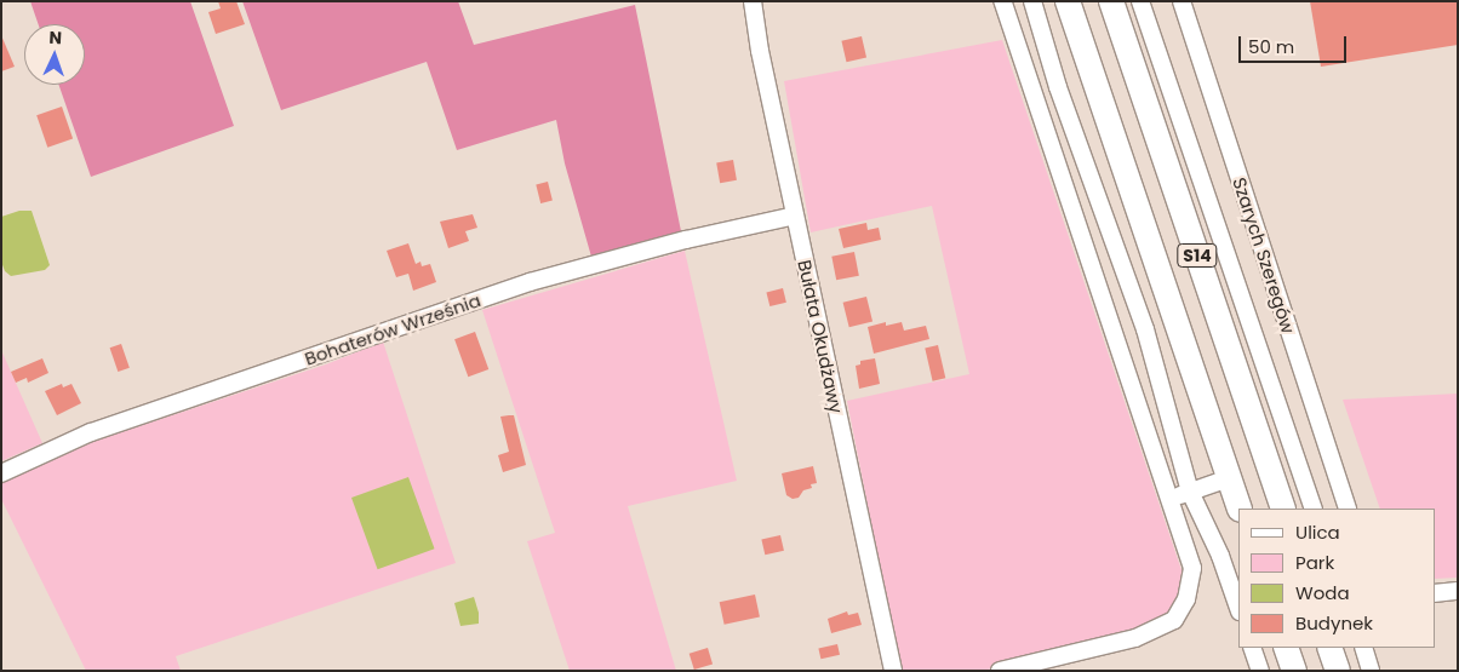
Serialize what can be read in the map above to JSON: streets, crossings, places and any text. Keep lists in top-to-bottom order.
{
  "streets": {
    "highway": ["S14"],
    "street": ["Szarych Szeregów", "Bohaterów Września", "Bułata Okudżawy"]
  },
  "crossings": [
    ["Bohaterów Września", "Bułata Okudżawy"]
  ],
  "legend": [
    "Ulica",
    "Park",
    "Woda",
    "Budynek"
  ],
  "scale_bar": "50 m",
  "north": "top"
}
